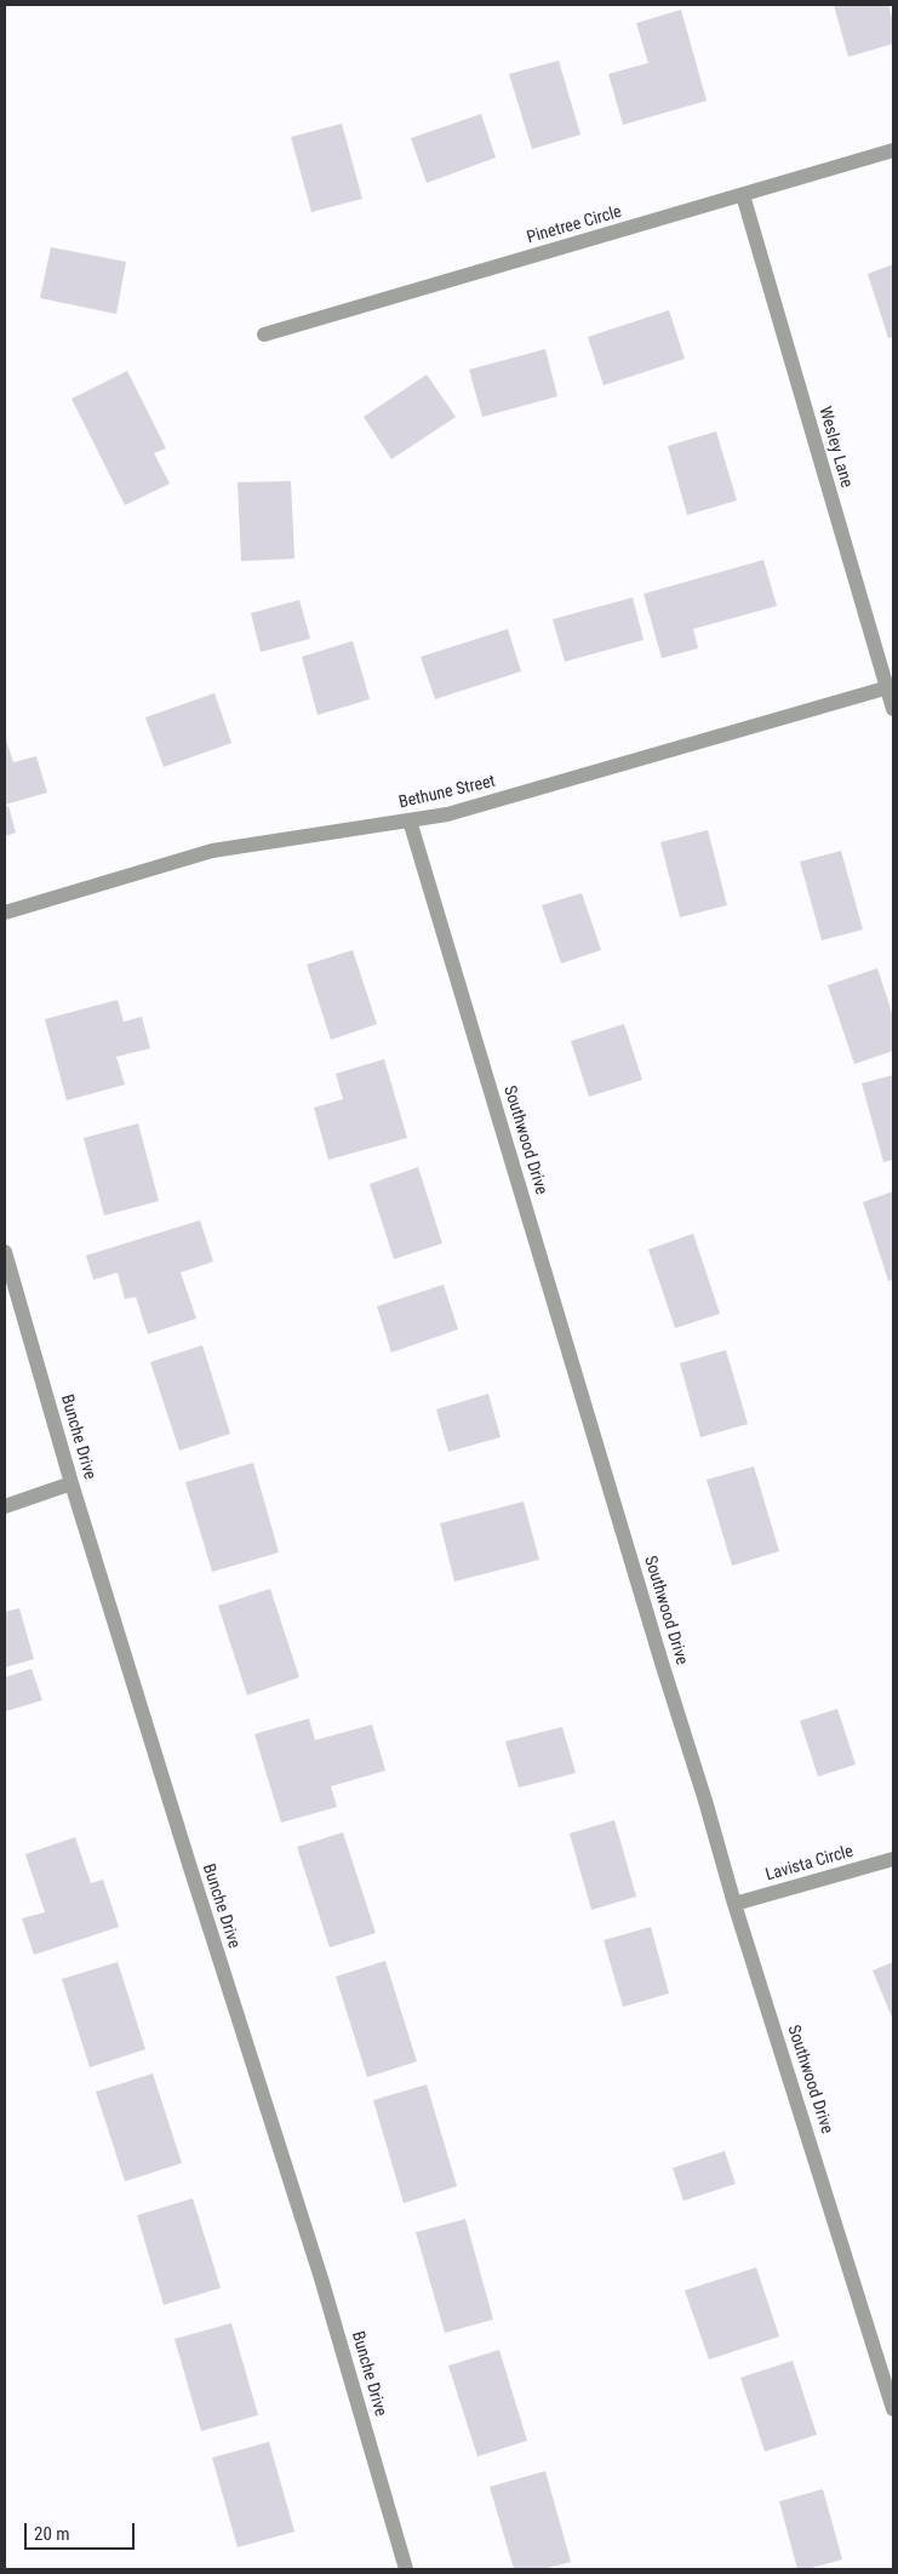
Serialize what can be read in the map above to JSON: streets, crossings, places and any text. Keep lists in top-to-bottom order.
{
  "streets": {
    "street": [
      "Pinetree Circle",
      "Wesley Lane",
      "Bethune Street",
      "Southwood Drive",
      "Bunche Drive",
      "Lavista Circle"
    ]
  },
  "crossings": [
    ["Pinetree Circle", "Wesley Lane"],
    ["Wesley Lane", "Bethune Street"],
    ["Bethune Street", "Southwood Drive"],
    ["Southwood Drive", "Lavista Circle"]
  ],
  "scale_bar": "20 m"
}
